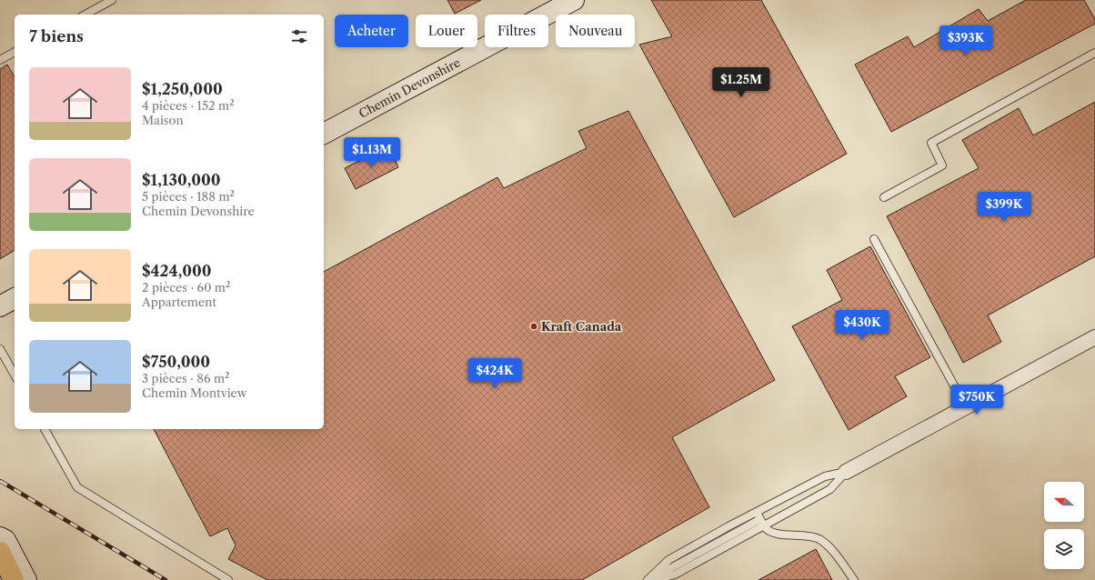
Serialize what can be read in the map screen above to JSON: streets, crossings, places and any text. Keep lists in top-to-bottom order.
{
  "streets": {
    "street": ["Chemin Devonshire"]
  },
  "places": ["Kraft Canada"],
  "north": "left",
  "page": {
    "chip": [
      "Acheter",
      "Louer",
      "Filtres",
      "Nouveau"
    ],
    "heading": "7 biens",
    "price": [
      "$393K",
      "$1.25M",
      "$1.13M",
      "$399K",
      "$430K",
      "$424K",
      "$750K"
    ],
    "list": [
      {
        "name": "$1,250,000",
        "note": "4 pièces · 152 m² · Maison"
      },
      {
        "name": "$1,130,000",
        "note": "5 pièces · 188 m² · Chemin Devonshire"
      },
      {
        "name": "$424,000",
        "note": "2 pièces · 60 m² · Appartement"
      },
      {
        "name": "$750,000",
        "note": "3 pièces · 86 m² · Chemin Montview"
      }
    ]
  }
}
